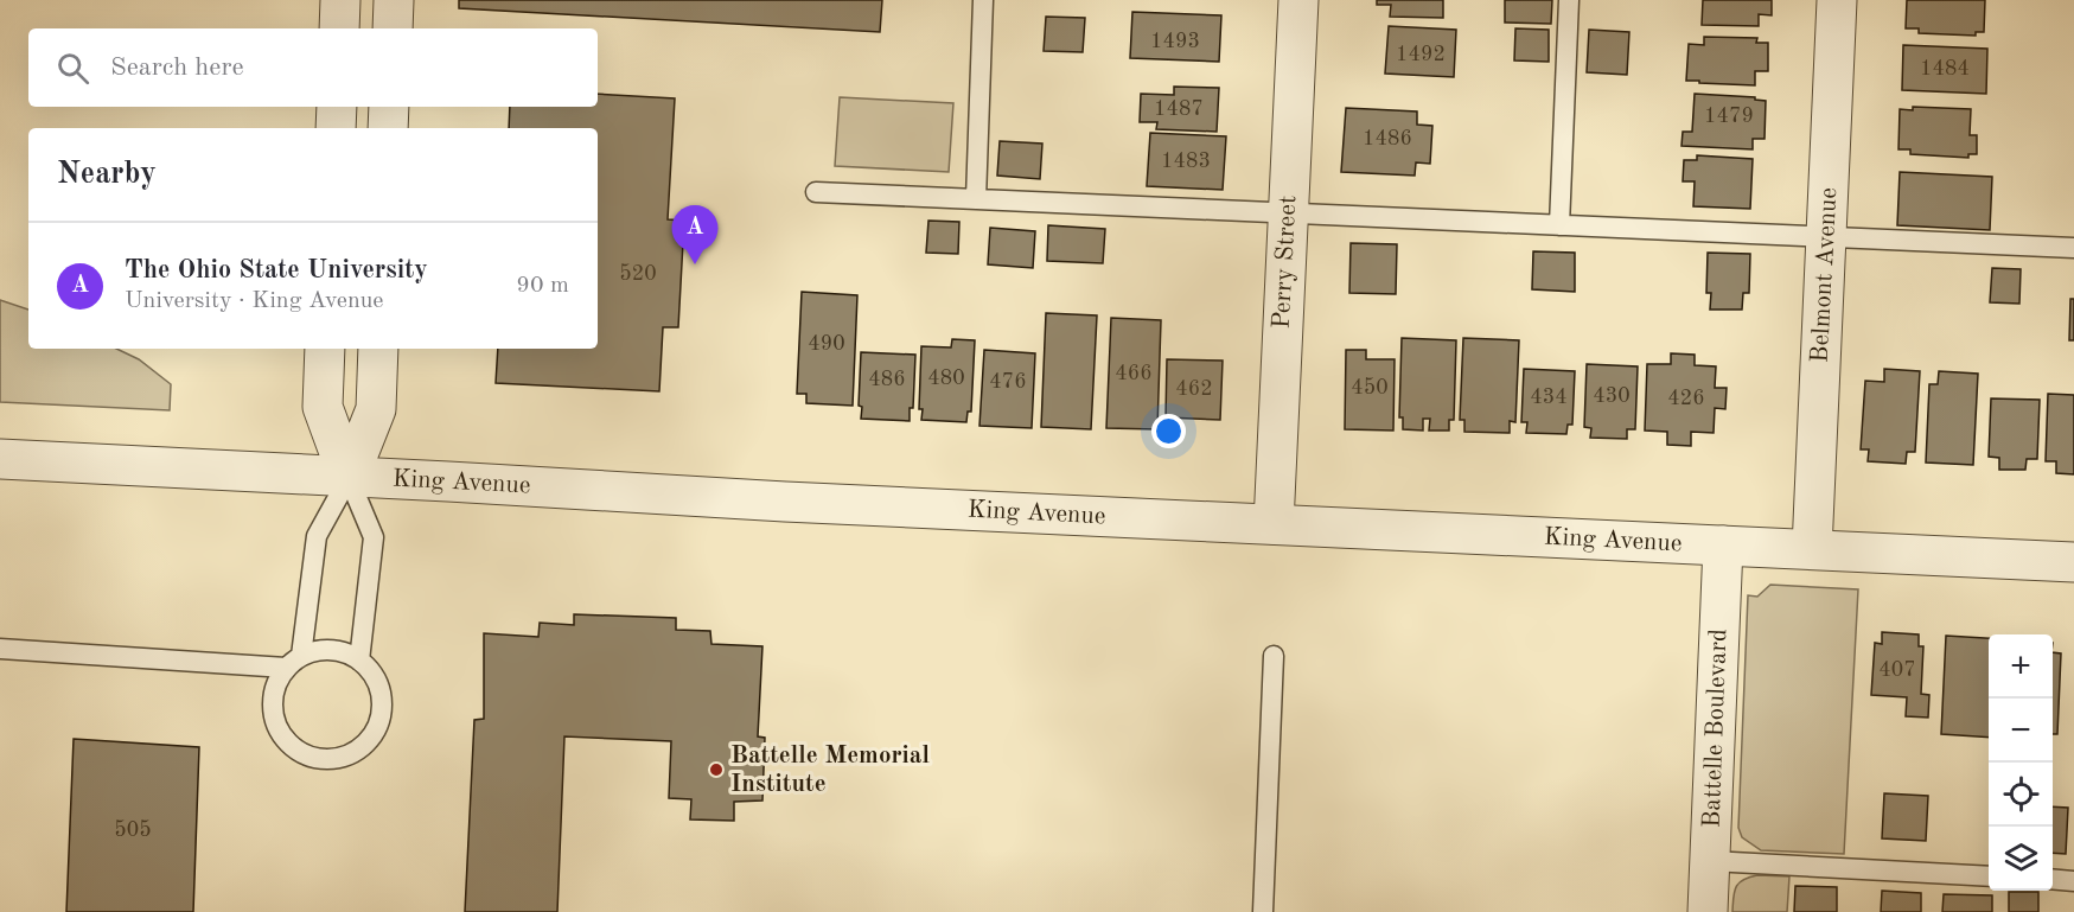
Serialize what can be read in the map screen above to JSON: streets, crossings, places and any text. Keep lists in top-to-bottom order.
{
  "streets": {
    "street": [
      "Perry Street",
      "Belmont Avenue",
      "King Avenue",
      "Battelle Boulevard"
    ]
  },
  "crossings": [
    ["Perry Street", "King Avenue"],
    ["Belmont Avenue", "King Avenue"],
    ["King Avenue", "Battelle Boulevard"]
  ],
  "places": ["Battelle Memorial Institute"],
  "house_numbers": [
    "1493",
    "1492",
    "1484",
    "1487",
    "1479",
    "1486",
    "1483",
    "520",
    "490",
    "466",
    "480",
    "486",
    "476",
    "450",
    "462",
    "430",
    "434",
    "426",
    "407",
    "505"
  ],
  "page": {
    "search": "Search here",
    "heading": "Nearby",
    "pins": "A",
    "list": [
      {
        "mark": "A",
        "name": "The Ohio State University",
        "note": "University · King Avenue",
        "value": "90 m"
      }
    ],
    "map_buttons": ["+", "−"]
  }
}
